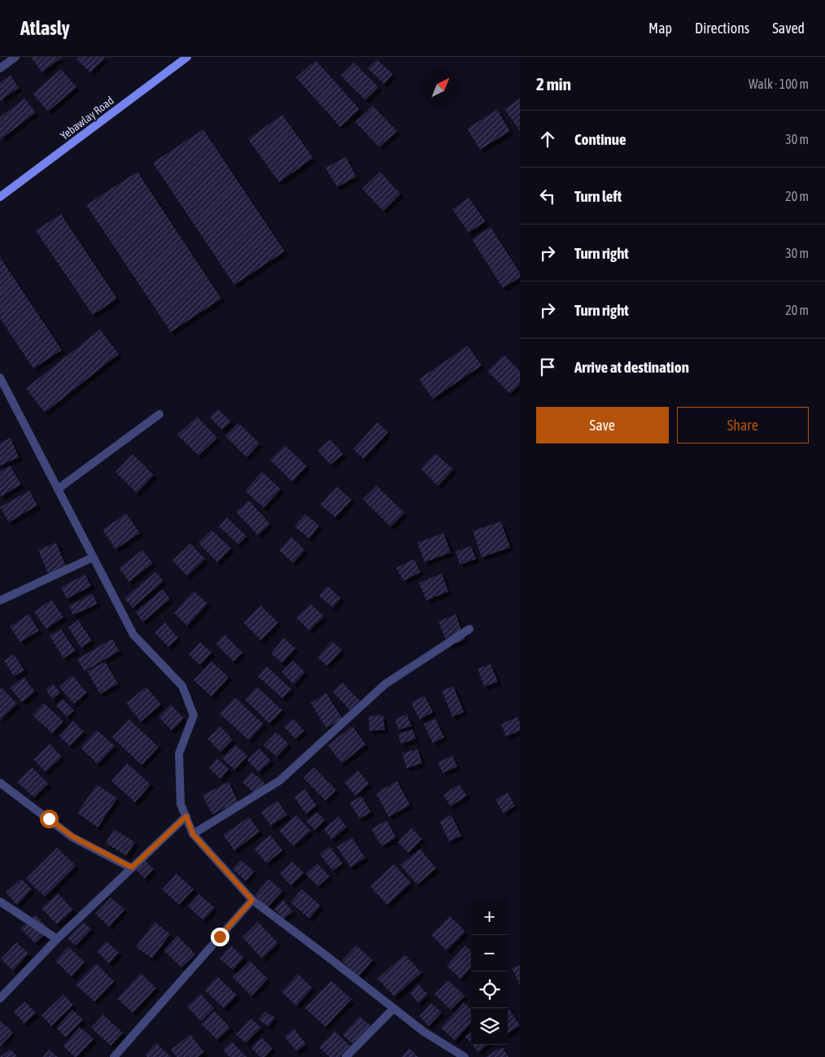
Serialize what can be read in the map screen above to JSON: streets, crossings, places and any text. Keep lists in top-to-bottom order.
{
  "streets": {
    "street": ["Yebawlay Road"]
  },
  "north": "top right",
  "page": {
    "header": "Atlasly",
    "nav": ["Map", "Directions", "Saved"],
    "heading": ["2 min", "Walk · 100 m"],
    "list": [
      ["Continue", "30 m"],
      ["Turn left", "20 m"],
      ["Turn right", "30 m"],
      ["Turn right", "20 m"],
      "Arrive at destination"
    ],
    "buttons": ["Save", "Share"],
    "map_buttons": ["+", "−"]
  }
}
